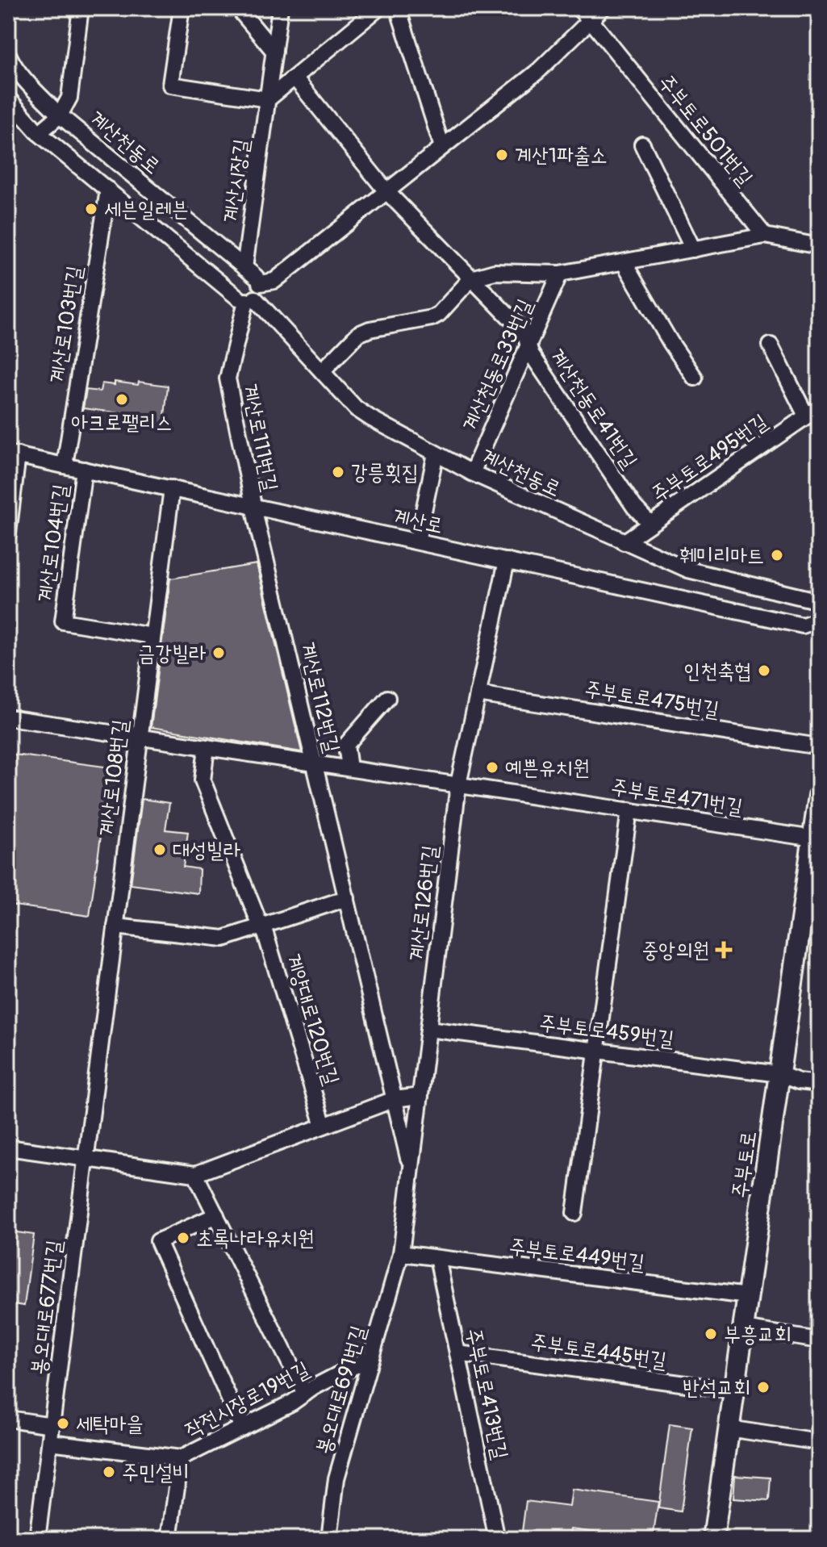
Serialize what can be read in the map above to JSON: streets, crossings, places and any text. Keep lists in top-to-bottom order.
{
  "streets": {
    "main road": ["주부토로"],
    "street": [
      "주부토로501번길",
      "계산천동로",
      "계산시장길",
      "계산로103번길",
      "계산천동로33번길",
      "계산천동로41번길",
      "계산로111번길",
      "주부토로495번길",
      "계산로",
      "계산로104번길",
      "계산로112번길",
      "주부토로475번길",
      "계산로108번길",
      "주부토로471번길",
      "계산로126번길",
      "계양대로120번길",
      "주부토로459번길",
      "주부토로449번길",
      "봉오대로677번길",
      "주부토로445번길",
      "봉오대로691번길",
      "주부토로413번길",
      "작전시장로19번길"
    ]
  },
  "crossings": [
    ["계산천동로", "계산시장길"],
    ["계산천동로", "계산로103번길"],
    ["계산천동로", "계산천동로33번길"],
    ["계산천동로", "계산로111번길"],
    ["계산천동로", "주부토로495번길"],
    ["계산시장길", "계산로111번길"],
    ["계산로103번길", "계산로"],
    ["계산천동로33번길", "계산천동로41번길"],
    ["계산천동로41번길", "주부토로495번길"],
    ["계산로111번길", "계산로"],
    ["계산로111번길", "계산로112번길"],
    ["계산로", "계산로104번길"],
    ["계산로", "계산로112번길"],
    ["계산로", "계산로108번길"],
    ["계산로", "계산로126번길"],
    ["계산로104번길", "계산로108번길"],
    ["계산로112번길", "주부토로471번길"],
    ["계산로112번길", "계산로126번길"],
    ["주부토로475번길", "계산로126번길"],
    ["계산로108번길", "주부토로471번길"],
    ["계산로108번길", "봉오대로677번길"],
    ["주부토로471번길", "계산로126번길"],
    ["주부토로471번길", "계양대로120번길"],
    ["주부토로471번길", "주부토로"],
    ["계산로126번길", "주부토로459번길"],
    ["계산로126번길", "주부토로449번길"],
    ["계산로126번길", "봉오대로691번길"],
    ["주부토로459번길", "주부토로"],
    ["주부토로", "주부토로449번길"],
    ["주부토로", "주부토로445번길"],
    ["주부토로449번길", "봉오대로691번길"],
    ["주부토로449번길", "주부토로413번길"],
    ["주부토로445번길", "주부토로413번길"],
    ["봉오대로691번길", "작전시장로19번길"]
  ],
  "places": {
    "other": [
      "계산1파출소",
      "세븐일레븐",
      "아크로팰리스",
      "강릉횟집",
      "훼미리마트",
      "금강빌라",
      "인천축협",
      "예쁜유치원",
      "대성빌라",
      "초록나라유치원",
      "부흥교회",
      "반석교회",
      "세탁마을",
      "주민설비"
    ],
    "health": ["중앙의원"]
  }
}
